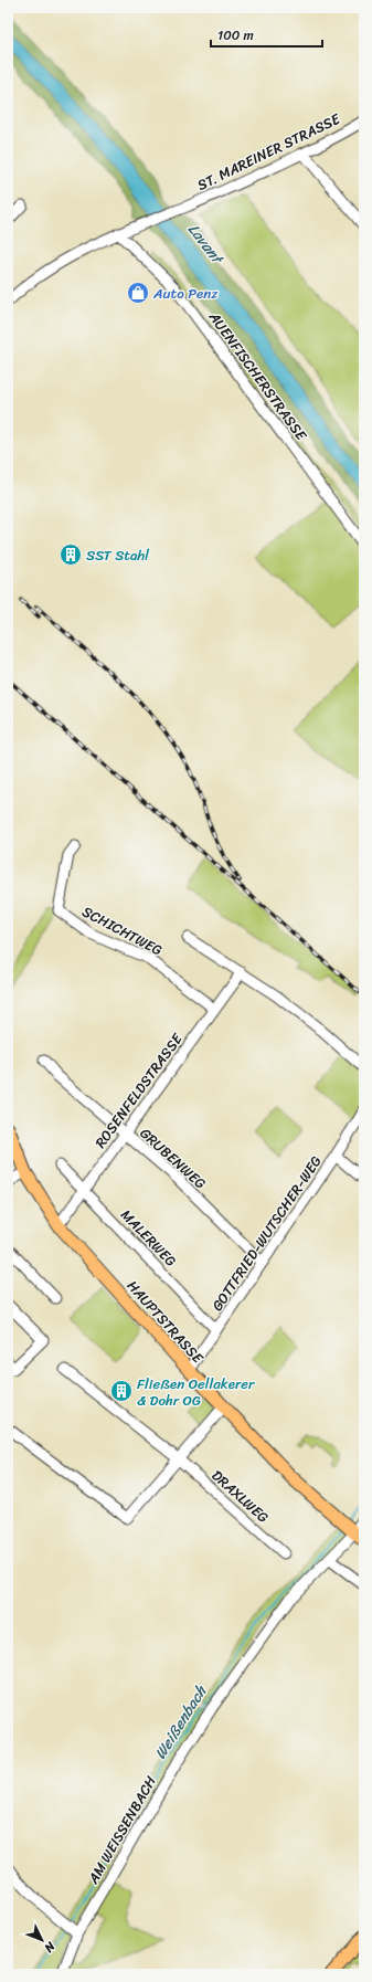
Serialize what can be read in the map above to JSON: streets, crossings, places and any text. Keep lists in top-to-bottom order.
{
  "streets": {
    "main road": ["HAUPTSTRASSE"],
    "street": [
      "ST. MAREINER STRASSE",
      "AUENFISCHERSTRASSE",
      "SCHICHTWEG",
      "ROSENFELDSTRASSE",
      "GRUBENWEG",
      "GOTTFRIED-WUTSCHER-WEG",
      "MALERWEG",
      "DRAXLWEG",
      "AM WEISSENBACH"
    ]
  },
  "crossings": [
    ["ST. MAREINER STRASSE", "AUENFISCHERSTRASSE"],
    ["SCHICHTWEG", "ROSENFELDSTRASSE"],
    ["ROSENFELDSTRASSE", "GRUBENWEG"],
    ["ROSENFELDSTRASSE", "MALERWEG"],
    ["ROSENFELDSTRASSE", "HAUPTSTRASSE"],
    ["GRUBENWEG", "GOTTFRIED-WUTSCHER-WEG"],
    ["GOTTFRIED-WUTSCHER-WEG", "MALERWEG"],
    ["GOTTFRIED-WUTSCHER-WEG", "HAUPTSTRASSE"],
    ["HAUPTSTRASSE", "AM WEISSENBACH"]
  ],
  "water": ["Lavant", "Weißenbach"],
  "places": {
    "shop": ["Auto Penz"],
    "building": ["SST Stahl", "Fließen Oellakerer & Dohr OG"]
  },
  "scale_bar": "100 m",
  "north": "bottom right"
}
